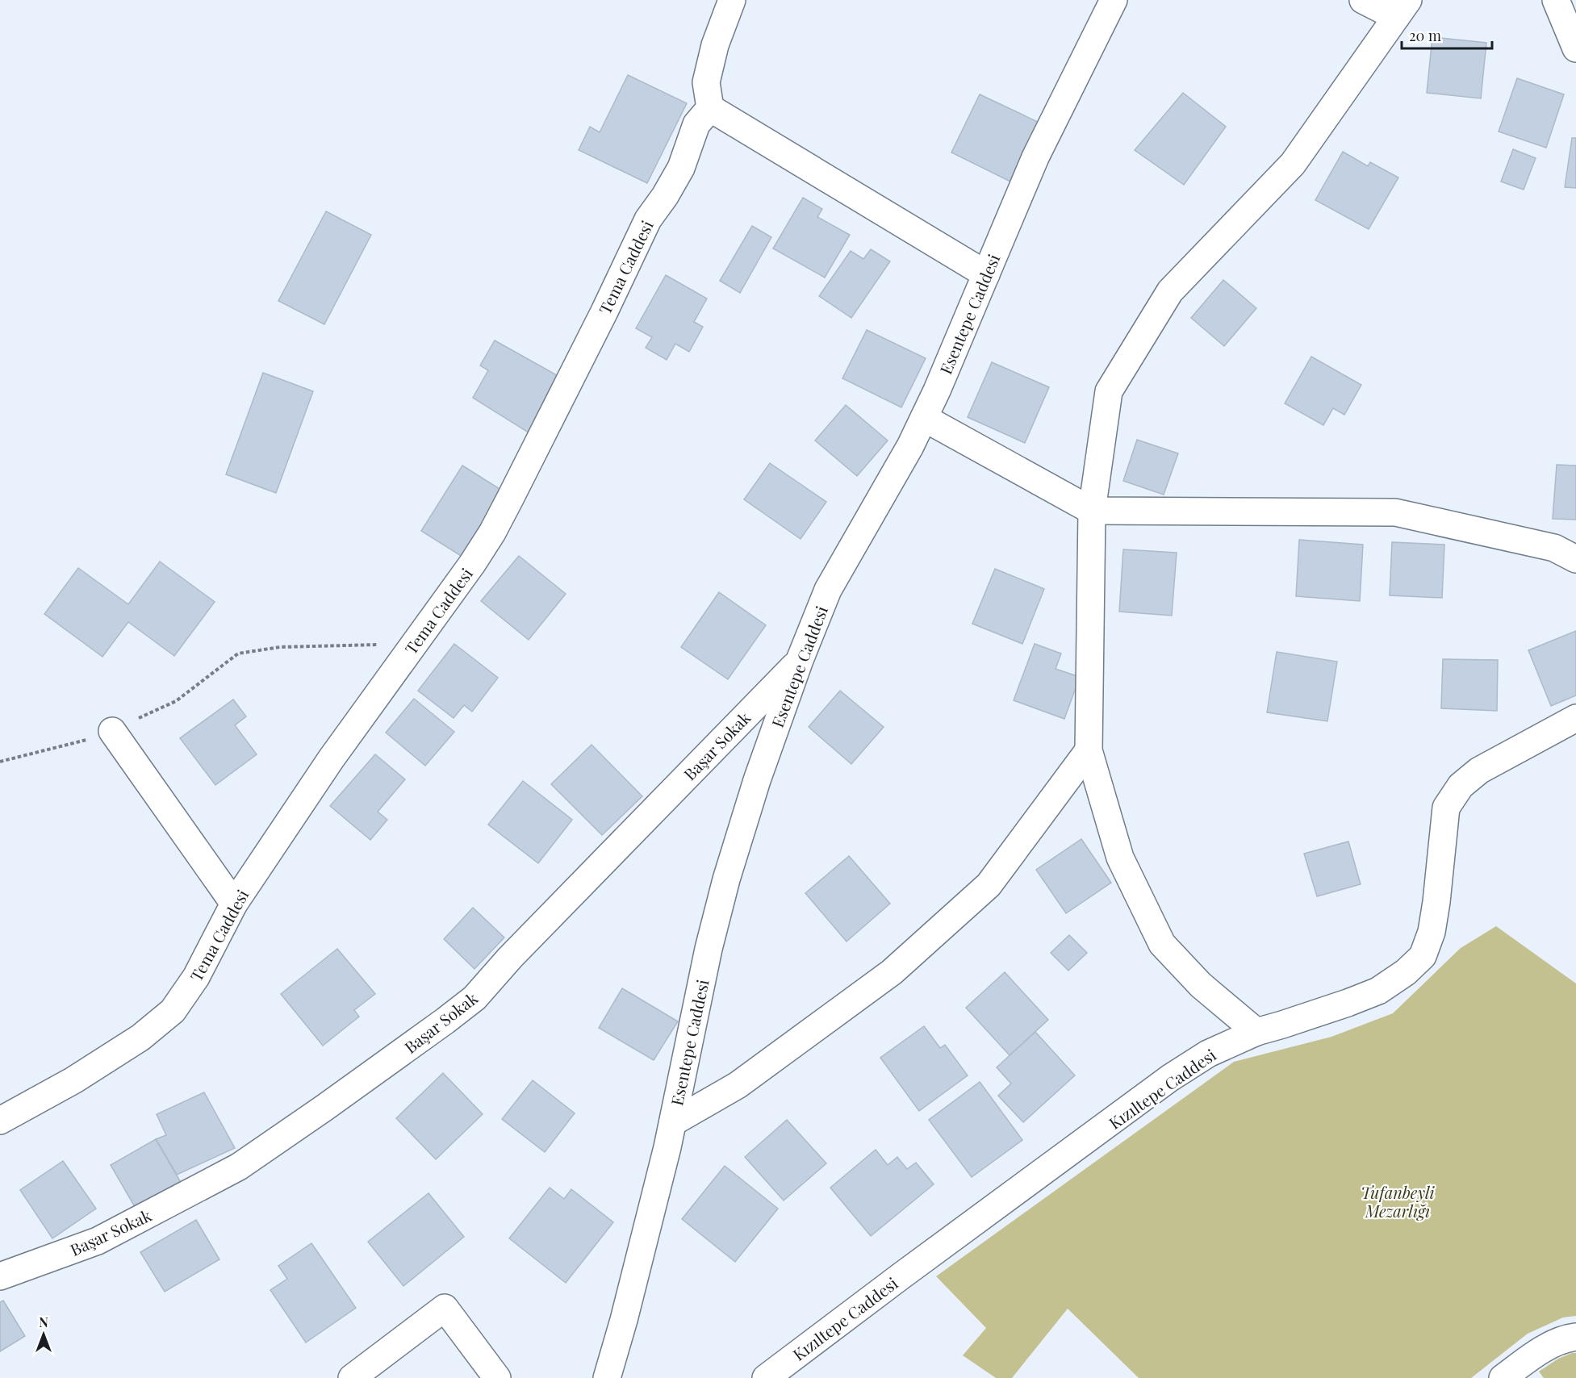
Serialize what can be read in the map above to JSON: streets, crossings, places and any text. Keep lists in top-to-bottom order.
{
  "streets": {
    "street": [
      "Tema Caddesi",
      "Esentepe Caddesi",
      "Başar Sokak",
      "Kızıltepe Caddesi"
    ]
  },
  "crossings": [
    ["Esentepe Caddesi", "Başar Sokak"]
  ],
  "parks": ["Tufanbeyli Mezarlığı"],
  "scale_bar": "20 m",
  "north": "top"
}
